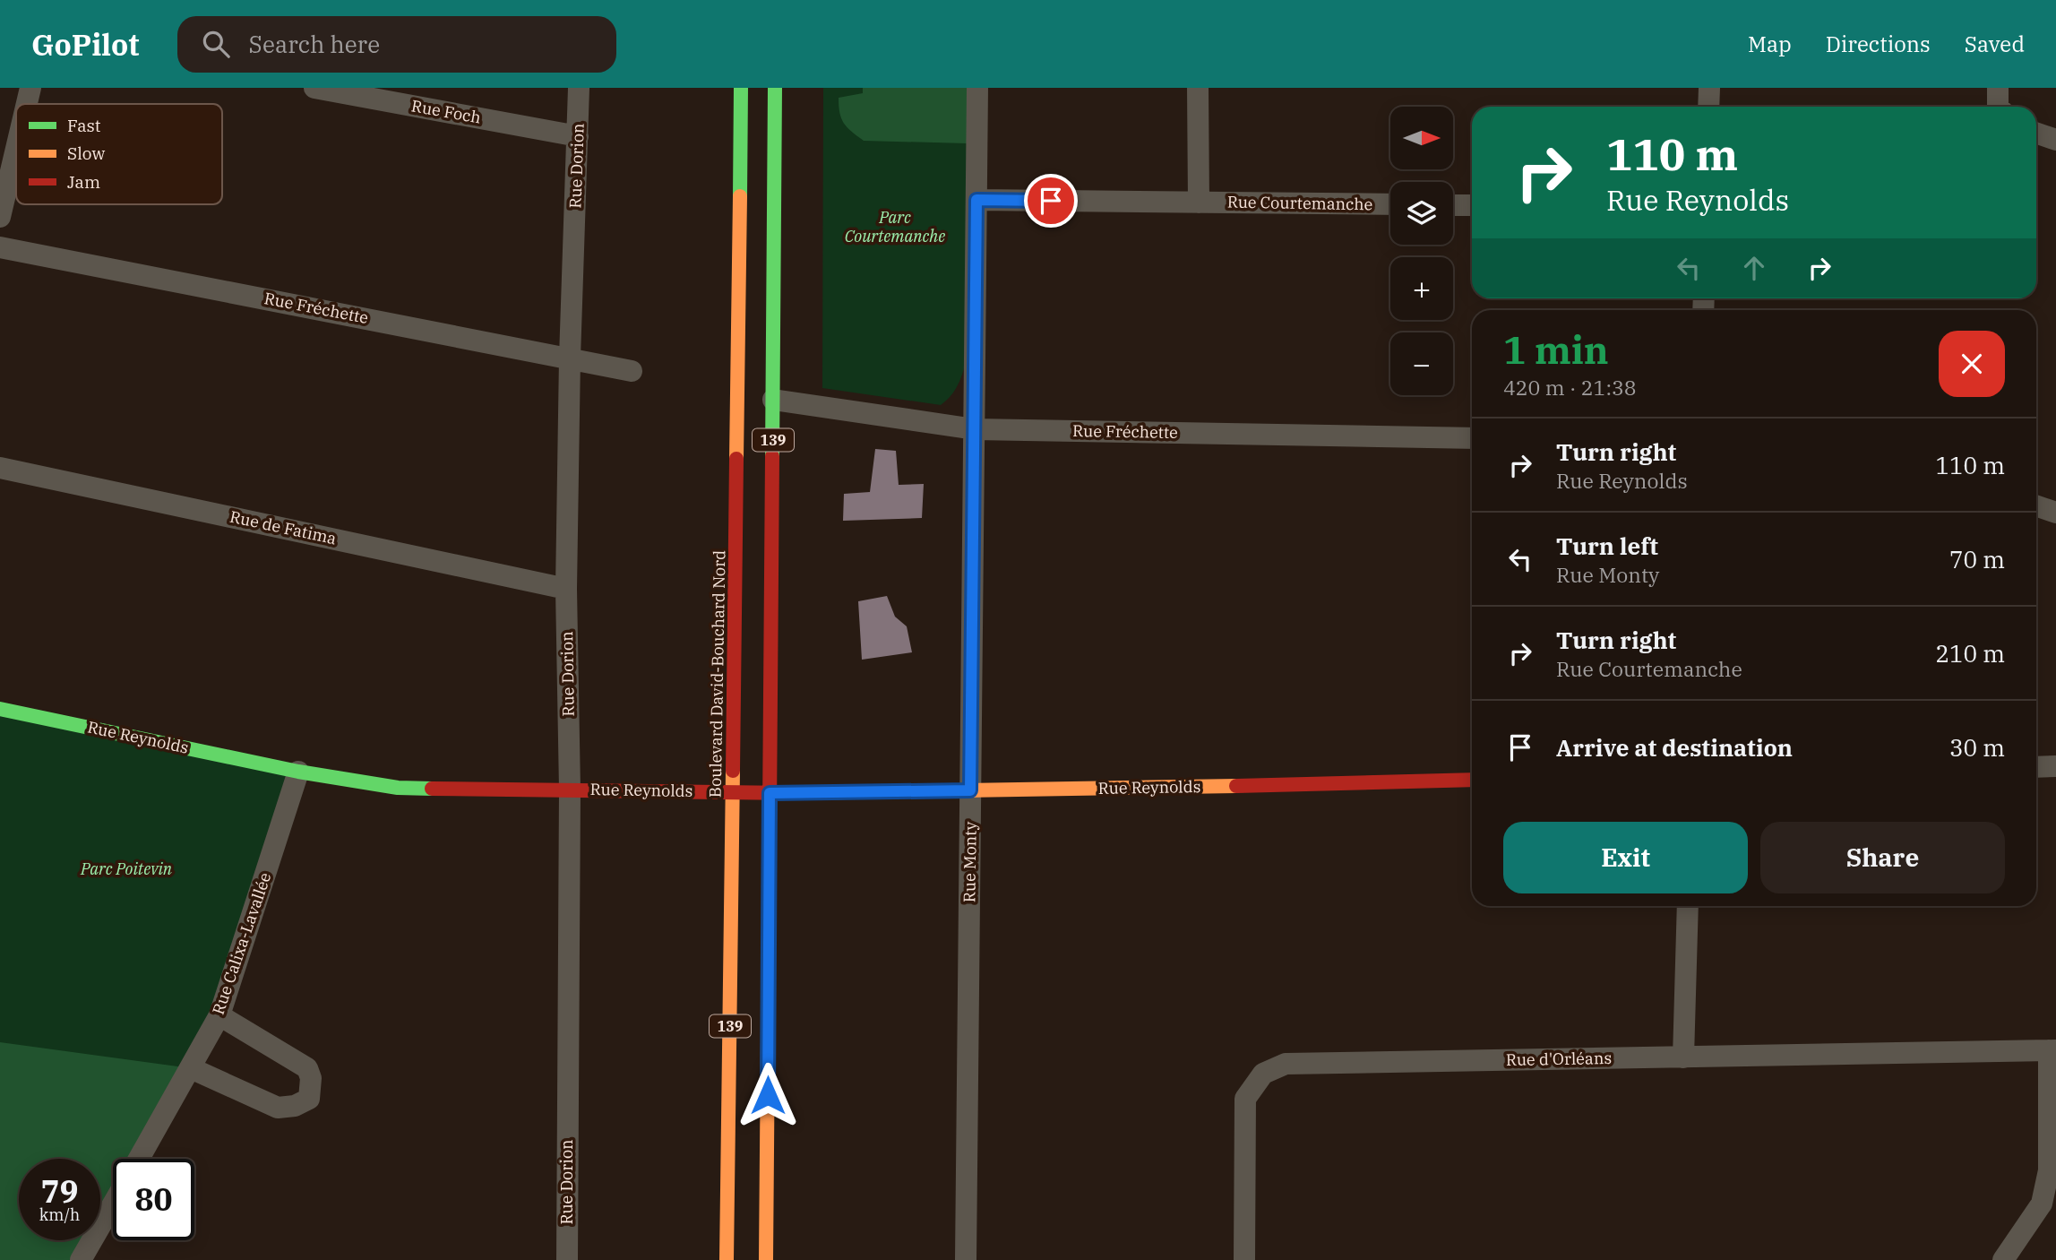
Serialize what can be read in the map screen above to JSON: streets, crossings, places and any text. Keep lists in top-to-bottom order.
{
  "streets": {
    "main road": ["139", "Boulevard David-Bouchard Nord", "Rue Reynolds"],
    "street": [
      "Rue Foch",
      "Rue Dorion",
      "Rue Courtemanche",
      "Rue Fréchette",
      "Rue de Fatima",
      "Rue Monty",
      "Rue Calixa-Lavallée",
      "Rue d'Orléans"
    ]
  },
  "crossings": [
    ["Rue Foch", "Rue Dorion"],
    ["Rue Dorion", "Rue Fréchette"],
    ["Rue Dorion", "Rue de Fatima"],
    ["Rue Dorion", "Rue Reynolds"],
    ["Rue Courtemanche", "Rue Monty"],
    ["Rue Fréchette", "139"],
    ["Rue Fréchette", "Rue Monty"],
    ["139", "Rue Reynolds"],
    ["Boulevard David-Bouchard Nord", "Rue Reynolds"],
    ["Rue Reynolds", "Rue Monty"],
    ["Rue Reynolds", "Rue Calixa-Lavallée"]
  ],
  "parks": ["Parc Courtemanche", "Parc Poitevin"],
  "legend": ["Fast", "Slow", "Jam"],
  "north": "right",
  "page": {
    "header": "GoPilot",
    "search": "Search here",
    "nav": ["Map", "Directions", "Saved"],
    "map_buttons": ["+", "−"],
    "turn": ["110 m", "Rue Reynolds"],
    "heading": ["1 min", "420 m · 21:38"],
    "list": [
      {
        "name": "Turn right",
        "note": "Rue Reynolds",
        "value": "110 m"
      },
      {
        "name": "Turn left",
        "note": "Rue Monty",
        "value": "70 m"
      },
      {
        "name": "Turn right",
        "note": "Rue Courtemanche",
        "value": "210 m"
      },
      {
        "name": "Arrive at destination",
        "value": "30 m"
      }
    ],
    "buttons": ["Exit", "Share"],
    "speed": "79 km/h",
    "limit": "80"
  }
}
